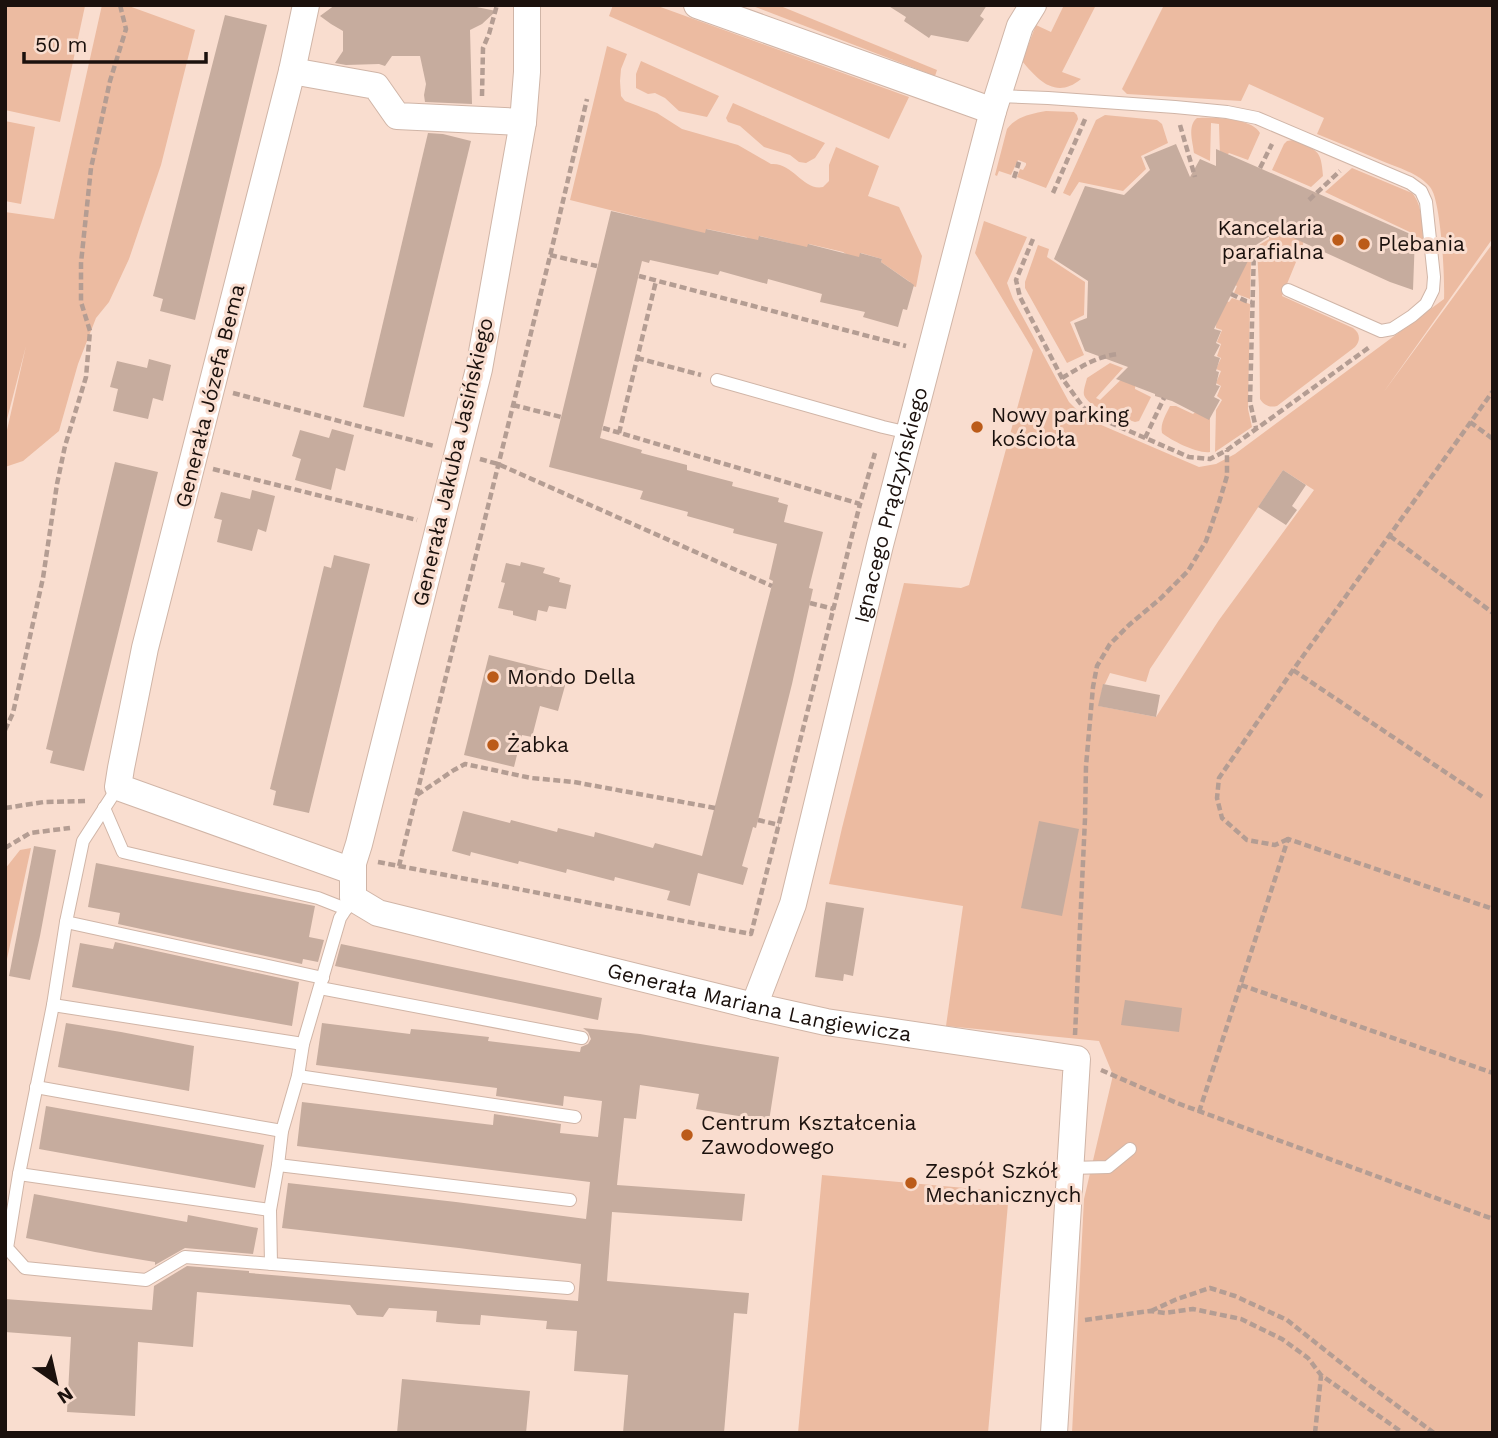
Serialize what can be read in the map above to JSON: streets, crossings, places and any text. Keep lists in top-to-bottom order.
{
  "streets": {
    "street": [
      "Generała Józefa Bema",
      "Generała Jakuba Jasińskiego",
      "Ignacego Prądzyńskiego",
      "Generała Mariana Langiewicza"
    ]
  },
  "crossings": [
    ["Ignacego Prądzyńskiego", "Generała Mariana Langiewicza"]
  ],
  "places": [
    "Kancelaria parafialna",
    "Plebania",
    "Nowy parking kościoła",
    "Mondo Della",
    "Żabka",
    "Centrum Kształcenia Zawodowego",
    "Zespół Szkół Mechanicznych"
  ],
  "scale_bar": "50 m",
  "north": "bottom right"
}
